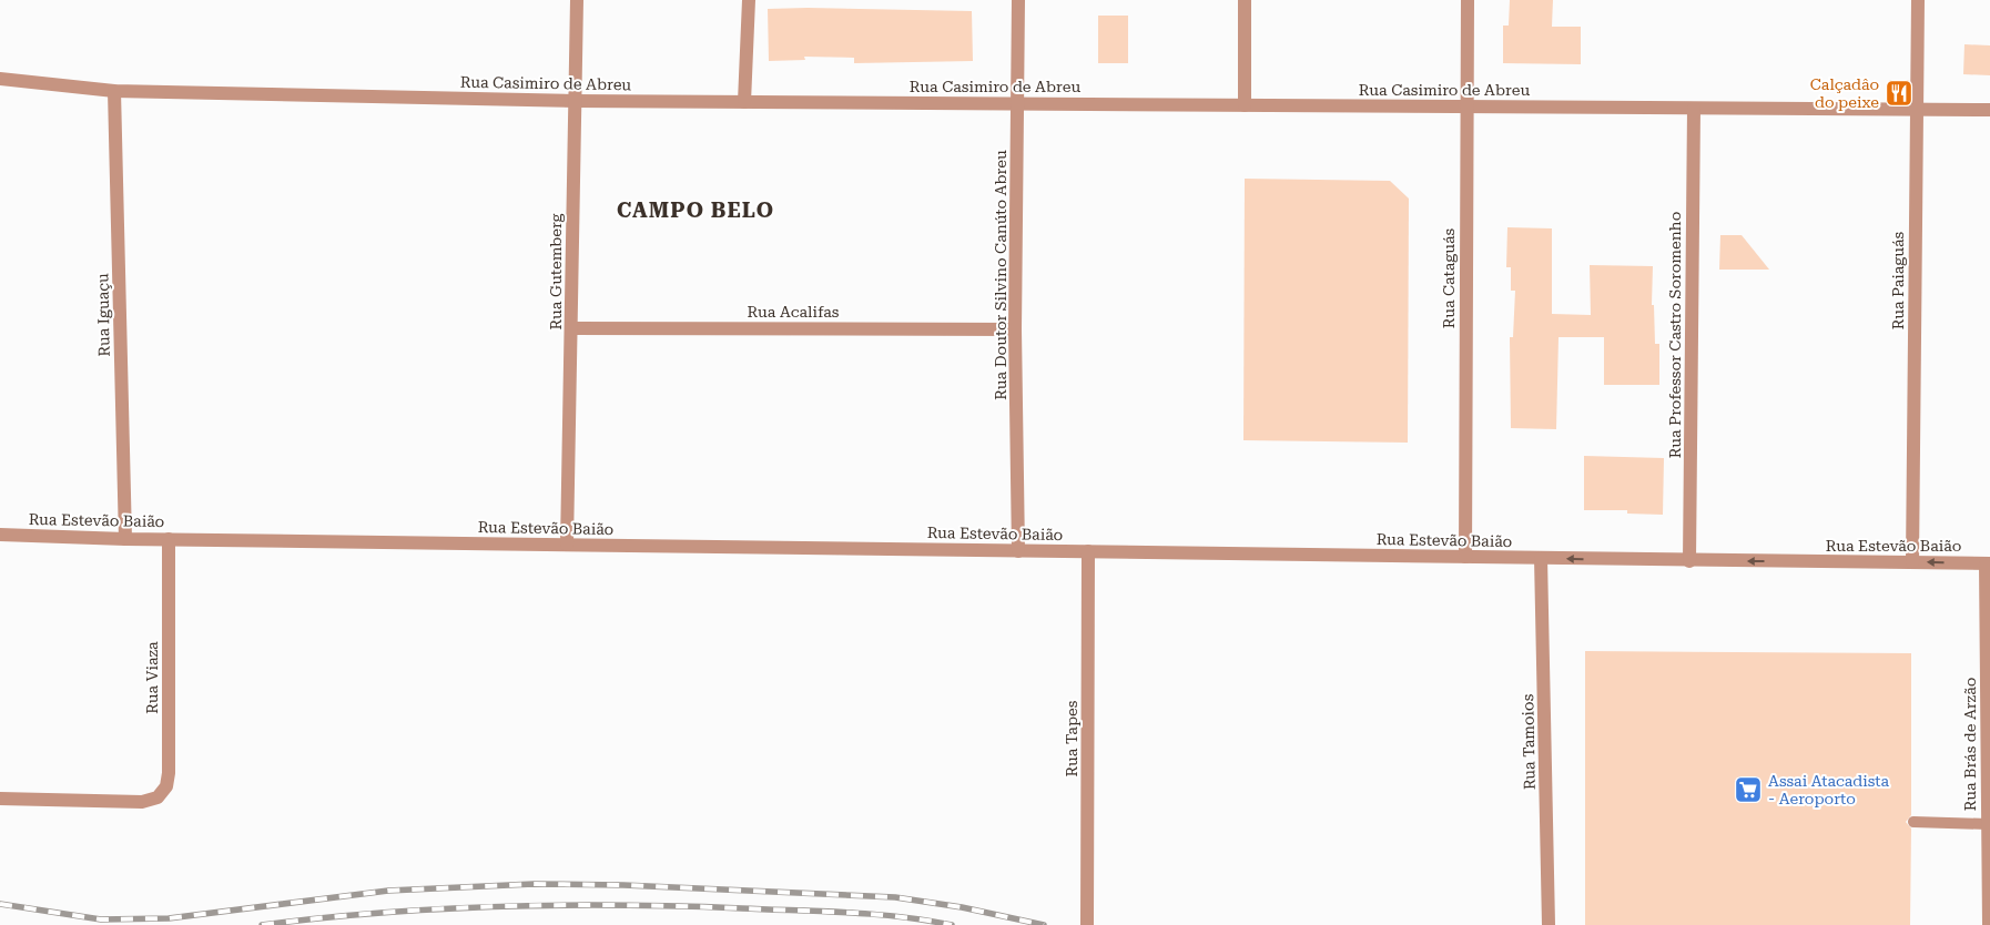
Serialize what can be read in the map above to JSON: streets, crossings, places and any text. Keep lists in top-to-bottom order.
{
  "streets": {
    "street": [
      "Rua Casimiro de Abreu",
      "Rua Gutemberg",
      "Rua Doutor Silvino Canúto Abreu",
      "Rua Cataguás",
      "Rua Paiaguás",
      "Rua Acalifas",
      "Rua Iguaçu",
      "Rua Professor Castro Soromenho",
      "Rua Estevão Baião",
      "Rua Viaza",
      "Rua Tapes",
      "Rua Tamoios",
      "Rua Brás de Arzão"
    ]
  },
  "crossings": [
    ["Rua Casimiro de Abreu", "Rua Gutemberg"],
    ["Rua Casimiro de Abreu", "Rua Doutor Silvino Canúto Abreu"],
    ["Rua Casimiro de Abreu", "Rua Cataguás"],
    ["Rua Casimiro de Abreu", "Rua Paiaguás"],
    ["Rua Casimiro de Abreu", "Rua Iguaçu"],
    ["Rua Casimiro de Abreu", "Rua Professor Castro Soromenho"],
    ["Rua Gutemberg", "Rua Acalifas"],
    ["Rua Gutemberg", "Rua Estevão Baião"],
    ["Rua Doutor Silvino Canúto Abreu", "Rua Acalifas"],
    ["Rua Doutor Silvino Canúto Abreu", "Rua Estevão Baião"],
    ["Rua Cataguás", "Rua Estevão Baião"],
    ["Rua Paiaguás", "Rua Estevão Baião"],
    ["Rua Iguaçu", "Rua Estevão Baião"],
    ["Rua Professor Castro Soromenho", "Rua Estevão Baião"],
    ["Rua Estevão Baião", "Rua Viaza"],
    ["Rua Estevão Baião", "Rua Tapes"],
    ["Rua Estevão Baião", "Rua Tamoios"],
    ["Rua Estevão Baião", "Rua Brás de Arzão"]
  ],
  "districts": ["CAMPO BELO"],
  "places": {
    "restaurant": ["Calçadâo do peixe"],
    "supermarket": ["Assai Atacadista - Aeroporto"]
  }
}
